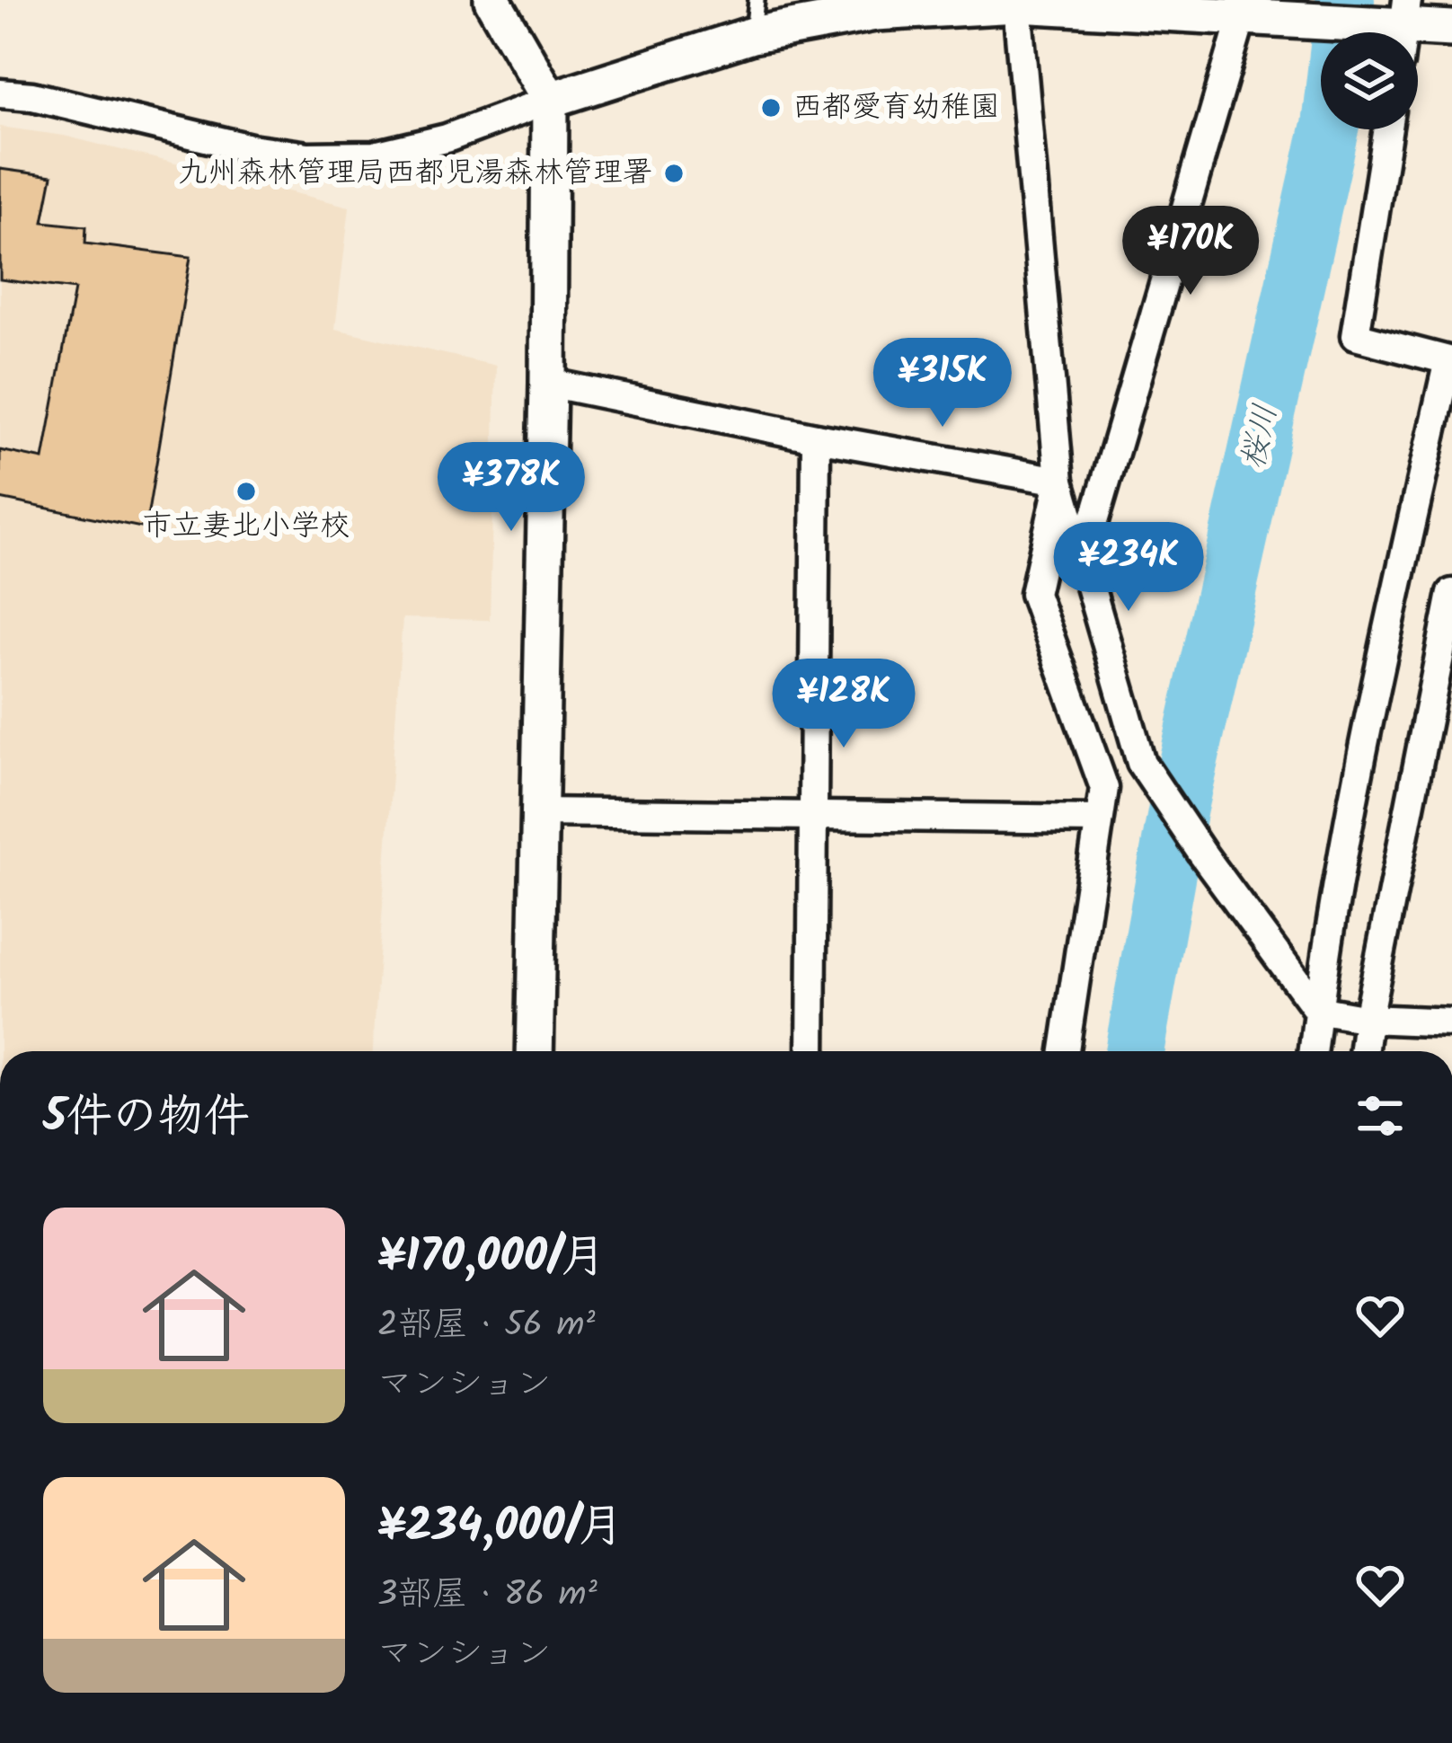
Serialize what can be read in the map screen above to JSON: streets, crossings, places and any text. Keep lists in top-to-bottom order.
{
  "water": ["桜川"],
  "places": ["西都愛育幼稚園", "九州森林管理局西都児湯森林管理署", "市立妻北小学校"],
  "page": {
    "price": [
      "¥170K",
      "¥315K",
      "¥378K",
      "¥234K",
      "¥128K"
    ],
    "heading": "5件の物件",
    "list": [
      {
        "name": "¥170,000/月",
        "note": "2部屋 · 56 m² · マンション"
      },
      {
        "name": "¥234,000/月",
        "note": "3部屋 · 86 m² · マンション"
      }
    ]
  }
}
